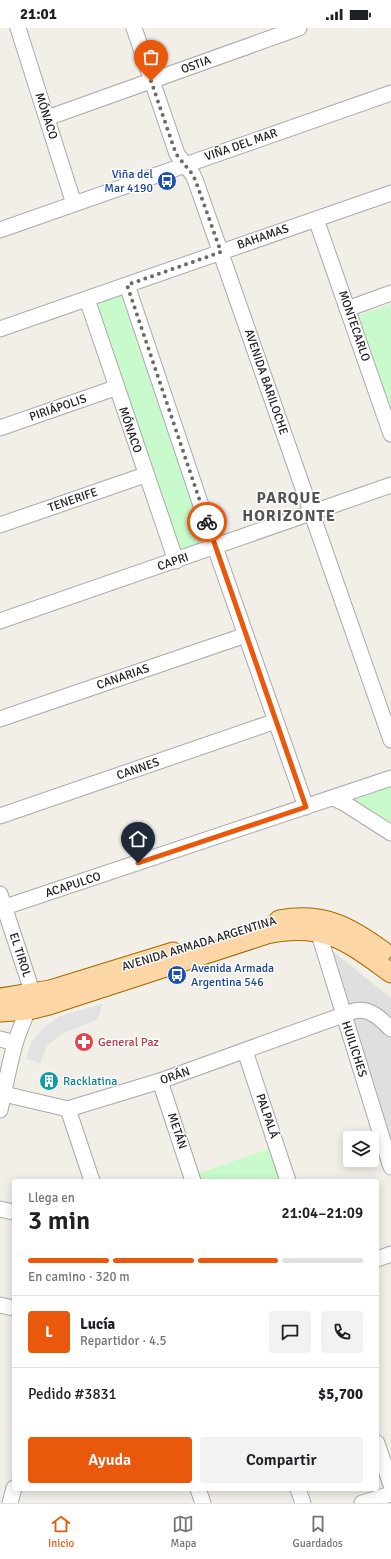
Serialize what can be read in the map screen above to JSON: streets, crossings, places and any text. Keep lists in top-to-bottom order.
{
  "streets": {
    "main road": ["AVENIDA ARMADA ARGENTINA"],
    "street": [
      "OSTIA",
      "MÓNACO",
      "VIÑA DEL MAR",
      "BAHAMAS",
      "MONTECARLO",
      "AVENIDA BARILOCHE",
      "PIRIÁPOLIS",
      "TENERIFE",
      "CAPRI",
      "CANARIAS",
      "CANNES",
      "ACAPULCO",
      "EL TIROL",
      "HUILICHES",
      "ORÁN",
      "PALPALÁ",
      "METÁN"
    ]
  },
  "crossings": [
    ["OSTIA", "MÓNACO"],
    ["OSTIA", "AVENIDA BARILOCHE"],
    ["MÓNACO", "VIÑA DEL MAR"],
    ["MÓNACO", "BAHAMAS"],
    ["MÓNACO", "PIRIÁPOLIS"],
    ["MÓNACO", "TENERIFE"],
    ["MÓNACO", "CAPRI"],
    ["VIÑA DEL MAR", "AVENIDA BARILOCHE"],
    ["BAHAMAS", "MONTECARLO"],
    ["BAHAMAS", "AVENIDA BARILOCHE"],
    ["AVENIDA BARILOCHE", "CAPRI"],
    ["ACAPULCO", "EL TIROL"],
    ["AVENIDA ARMADA ARGENTINA", "EL TIROL"],
    ["AVENIDA ARMADA ARGENTINA", "HUILICHES"],
    ["HUILICHES", "ORÁN"],
    ["ORÁN", "PALPALÁ"],
    ["ORÁN", "METÁN"]
  ],
  "districts": ["PARQUE HORIZONTE"],
  "places": {
    "bus stop": ["Viña del Mar 4190", "Avenida Armada Argentina 546"],
    "pharmacy": ["General Paz"],
    "building": ["Racklatina"]
  },
  "page": {
    "status": "21:01",
    "heading": ["3 min", "Llega en", "21:04–21:09"],
    "panel": [
      "Lucía",
      "Repartidor · 4.5",
      "Pedido #3831",
      "$5,700"
    ],
    "bar": "En camino · 320 m",
    "round": "L",
    "buttons": ["Ayuda", "Compartir"],
    "tabs": ["Inicio", "Mapa", "Guardados"]
  }
}
